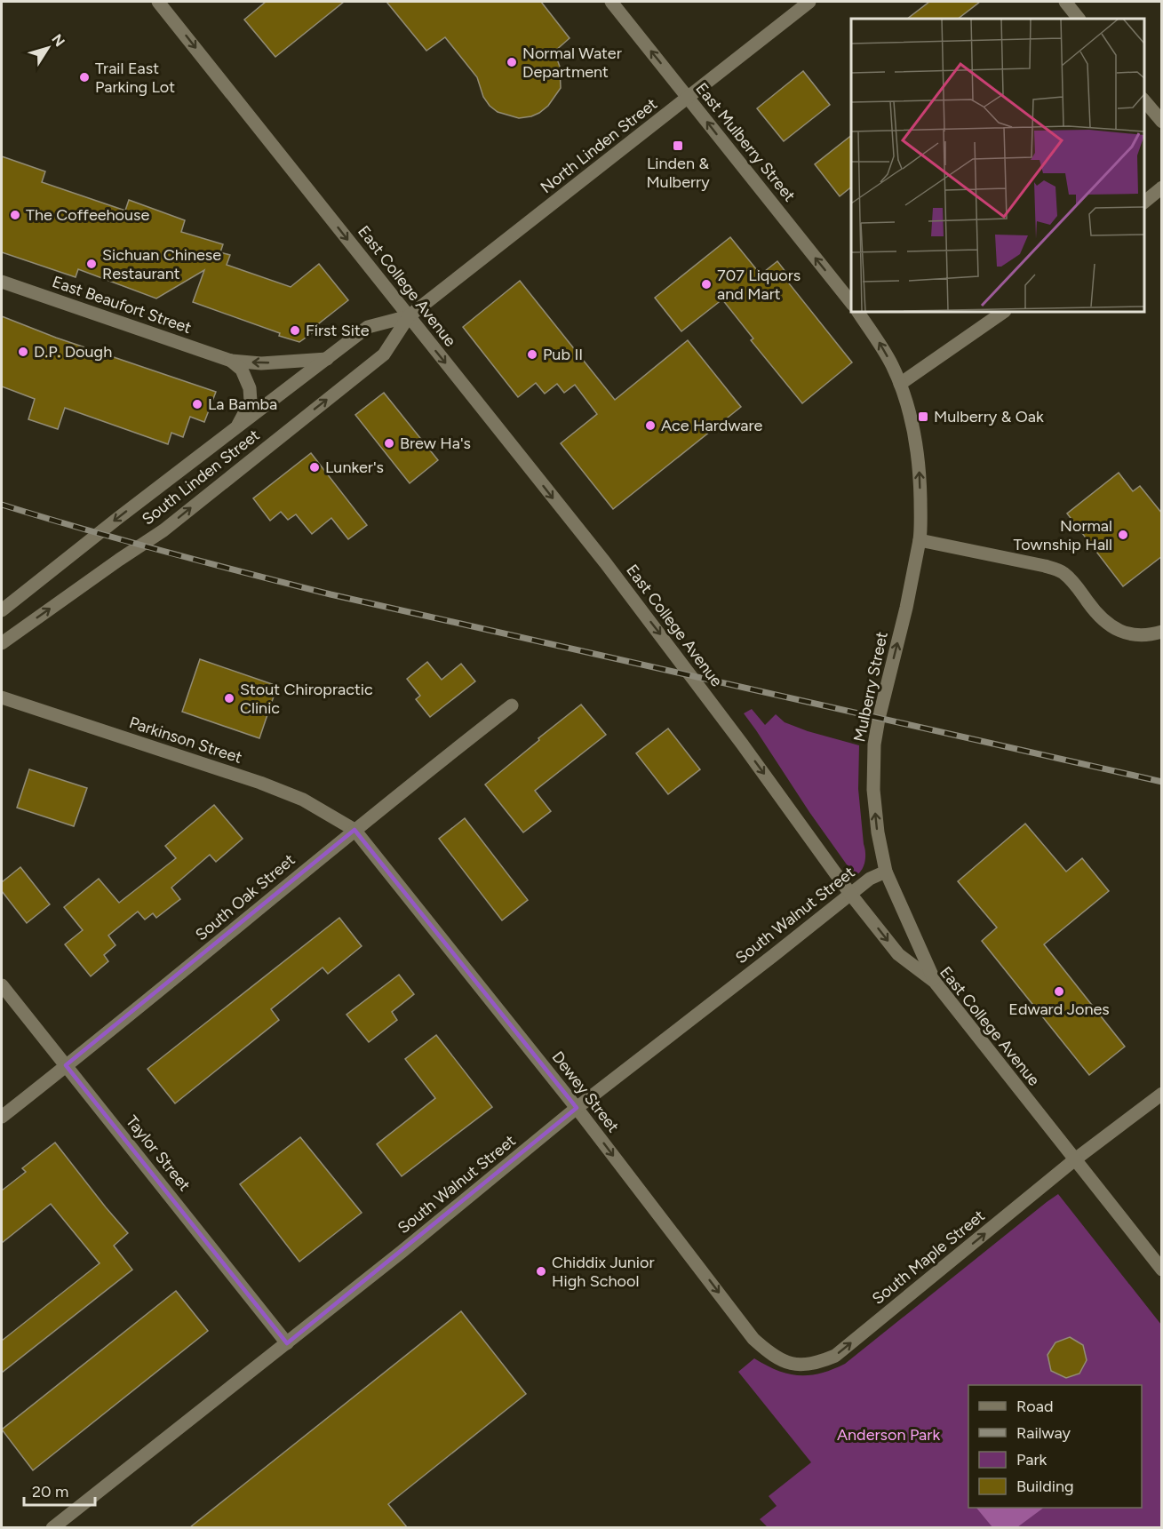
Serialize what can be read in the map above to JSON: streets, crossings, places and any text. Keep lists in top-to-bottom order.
{
  "streets": {
    "street": [
      "East Mulberry Street",
      "North Linden Street",
      "East College Avenue",
      "East Beaufort Street",
      "South Linden Street",
      "Mulberry Street",
      "Parkinson Street",
      "South Oak Street",
      "South Walnut Street",
      "Dewey Street",
      "Taylor Street",
      "South Maple Street"
    ]
  },
  "crossings": [
    ["East Mulberry Street", "North Linden Street"],
    ["North Linden Street", "East College Avenue"],
    ["North Linden Street", "South Linden Street"],
    ["East College Avenue", "South Linden Street"],
    ["East College Avenue", "Mulberry Street"],
    ["East College Avenue", "South Walnut Street"],
    ["East College Avenue", "South Maple Street"],
    ["East Beaufort Street", "South Linden Street"],
    ["Mulberry Street", "South Walnut Street"],
    ["Parkinson Street", "South Oak Street"],
    ["Parkinson Street", "Dewey Street"],
    ["South Oak Street", "Dewey Street"],
    ["South Oak Street", "Taylor Street"],
    ["South Walnut Street", "Dewey Street"],
    ["South Walnut Street", "Taylor Street"],
    ["Dewey Street", "South Maple Street"]
  ],
  "one_way": [
    "East Mulberry Street",
    "East College Avenue",
    "Mulberry Street",
    "Dewey Street",
    "South Maple Street"
  ],
  "parks": ["Anderson Park"],
  "places": {
    "other": [
      "Normal Water Department",
      "Trail East Parking Lot",
      "The Coffeehouse",
      "Sichuan Chinese Restaurant",
      "707 Liquors and Mart",
      "First Site",
      "D.P. Dough",
      "Pub II",
      "La Bamba",
      "Ace Hardware",
      "Brew Ha's",
      "Lunker's",
      "Normal Township Hall",
      "Stout Chiropractic Clinic",
      "Edward Jones",
      "Chiddix Junior High School"
    ],
    "transit": ["Linden & Mulberry", "Mulberry & Oak"]
  },
  "legend": [
    "Road",
    "Railway",
    "Park",
    "Building"
  ],
  "scale_bar": "20 m",
  "north": "top right"
}
